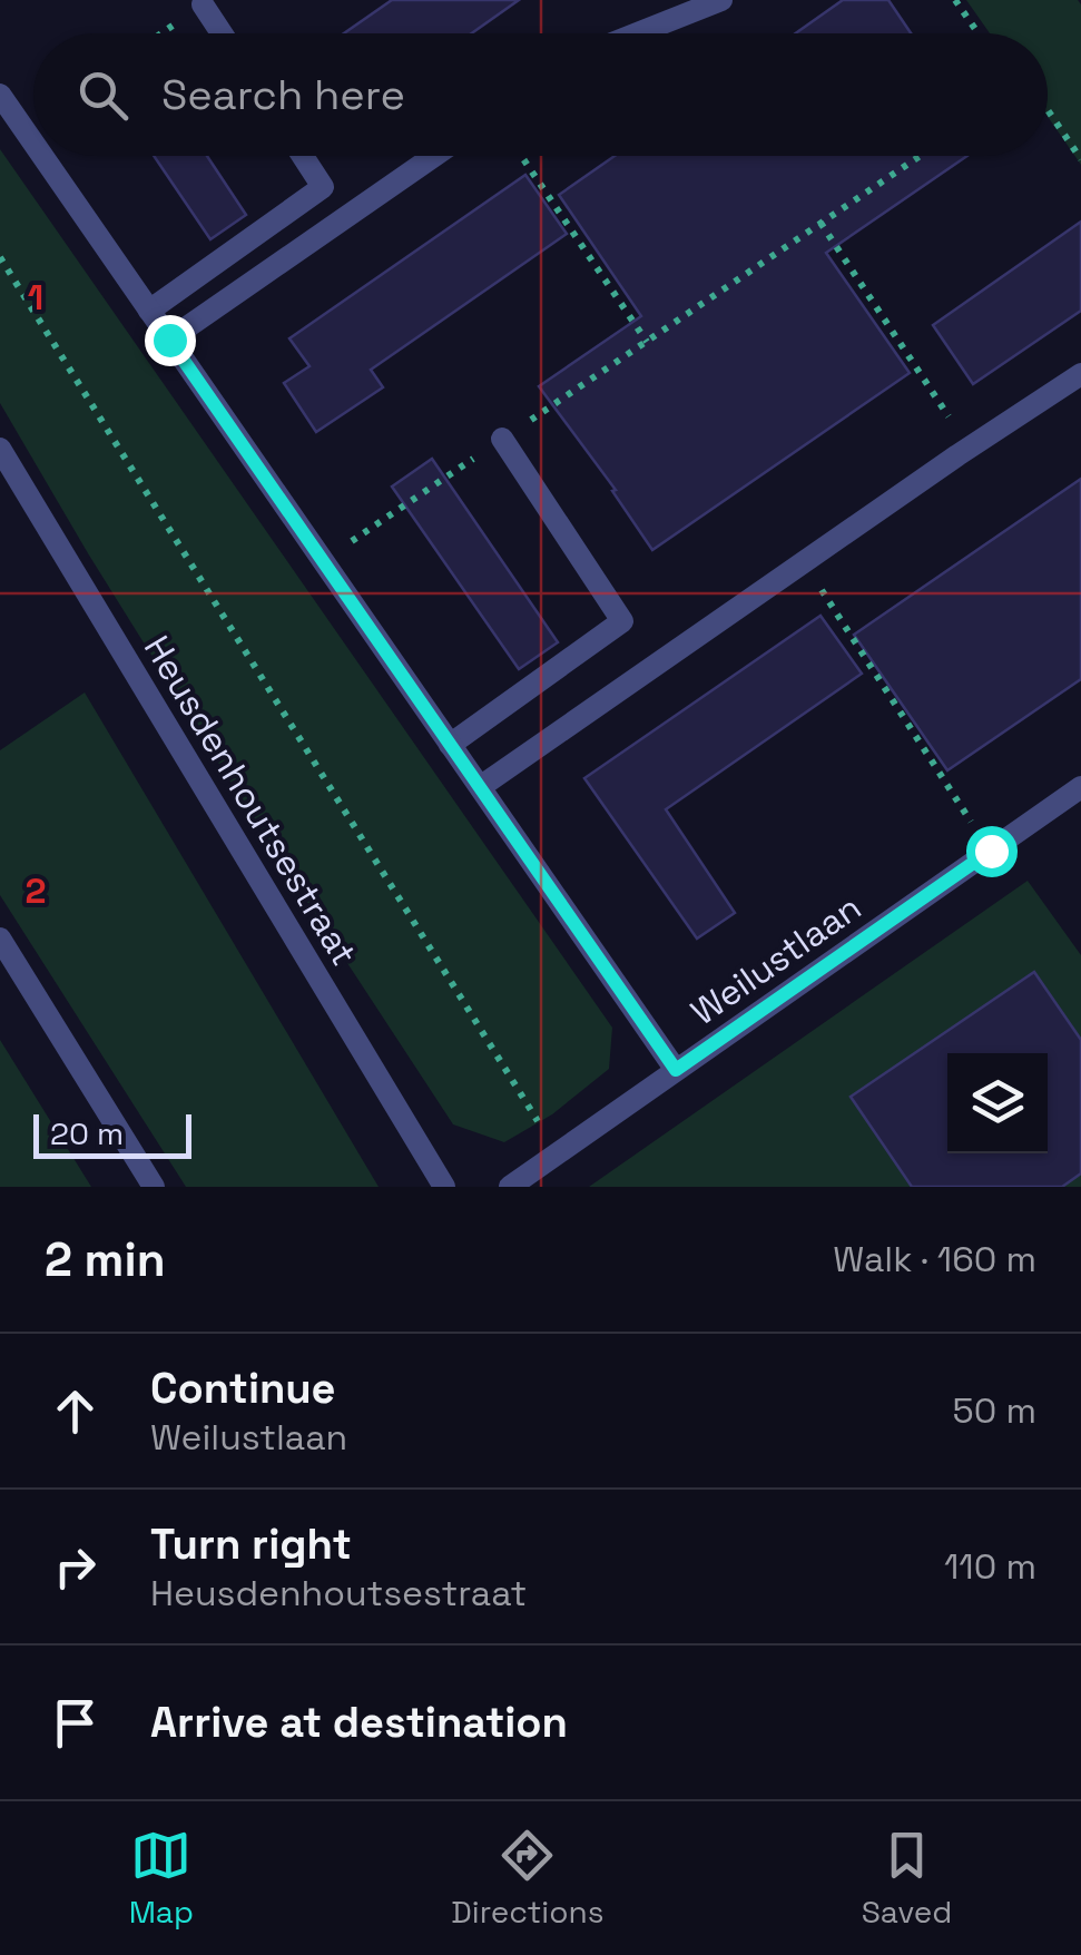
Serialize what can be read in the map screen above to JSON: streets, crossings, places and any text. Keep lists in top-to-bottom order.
{
  "streets": {
    "street": ["Heusdenhoutsestraat", "Weilustlaan"]
  },
  "scale_bar": "20 m",
  "page": {
    "search": "Search here",
    "scale": "20 m",
    "heading": ["2 min", "Walk · 160 m"],
    "list": [
      ["Continue", "Weilustlaan", "50 m"],
      ["Turn right", "Heusdenhoutsestraat", "110 m"],
      "Arrive at destination"
    ],
    "nav": ["Map", "Directions", "Saved"]
  },
  "grid": {
    "rows": ["1", "2"]
  }
}
